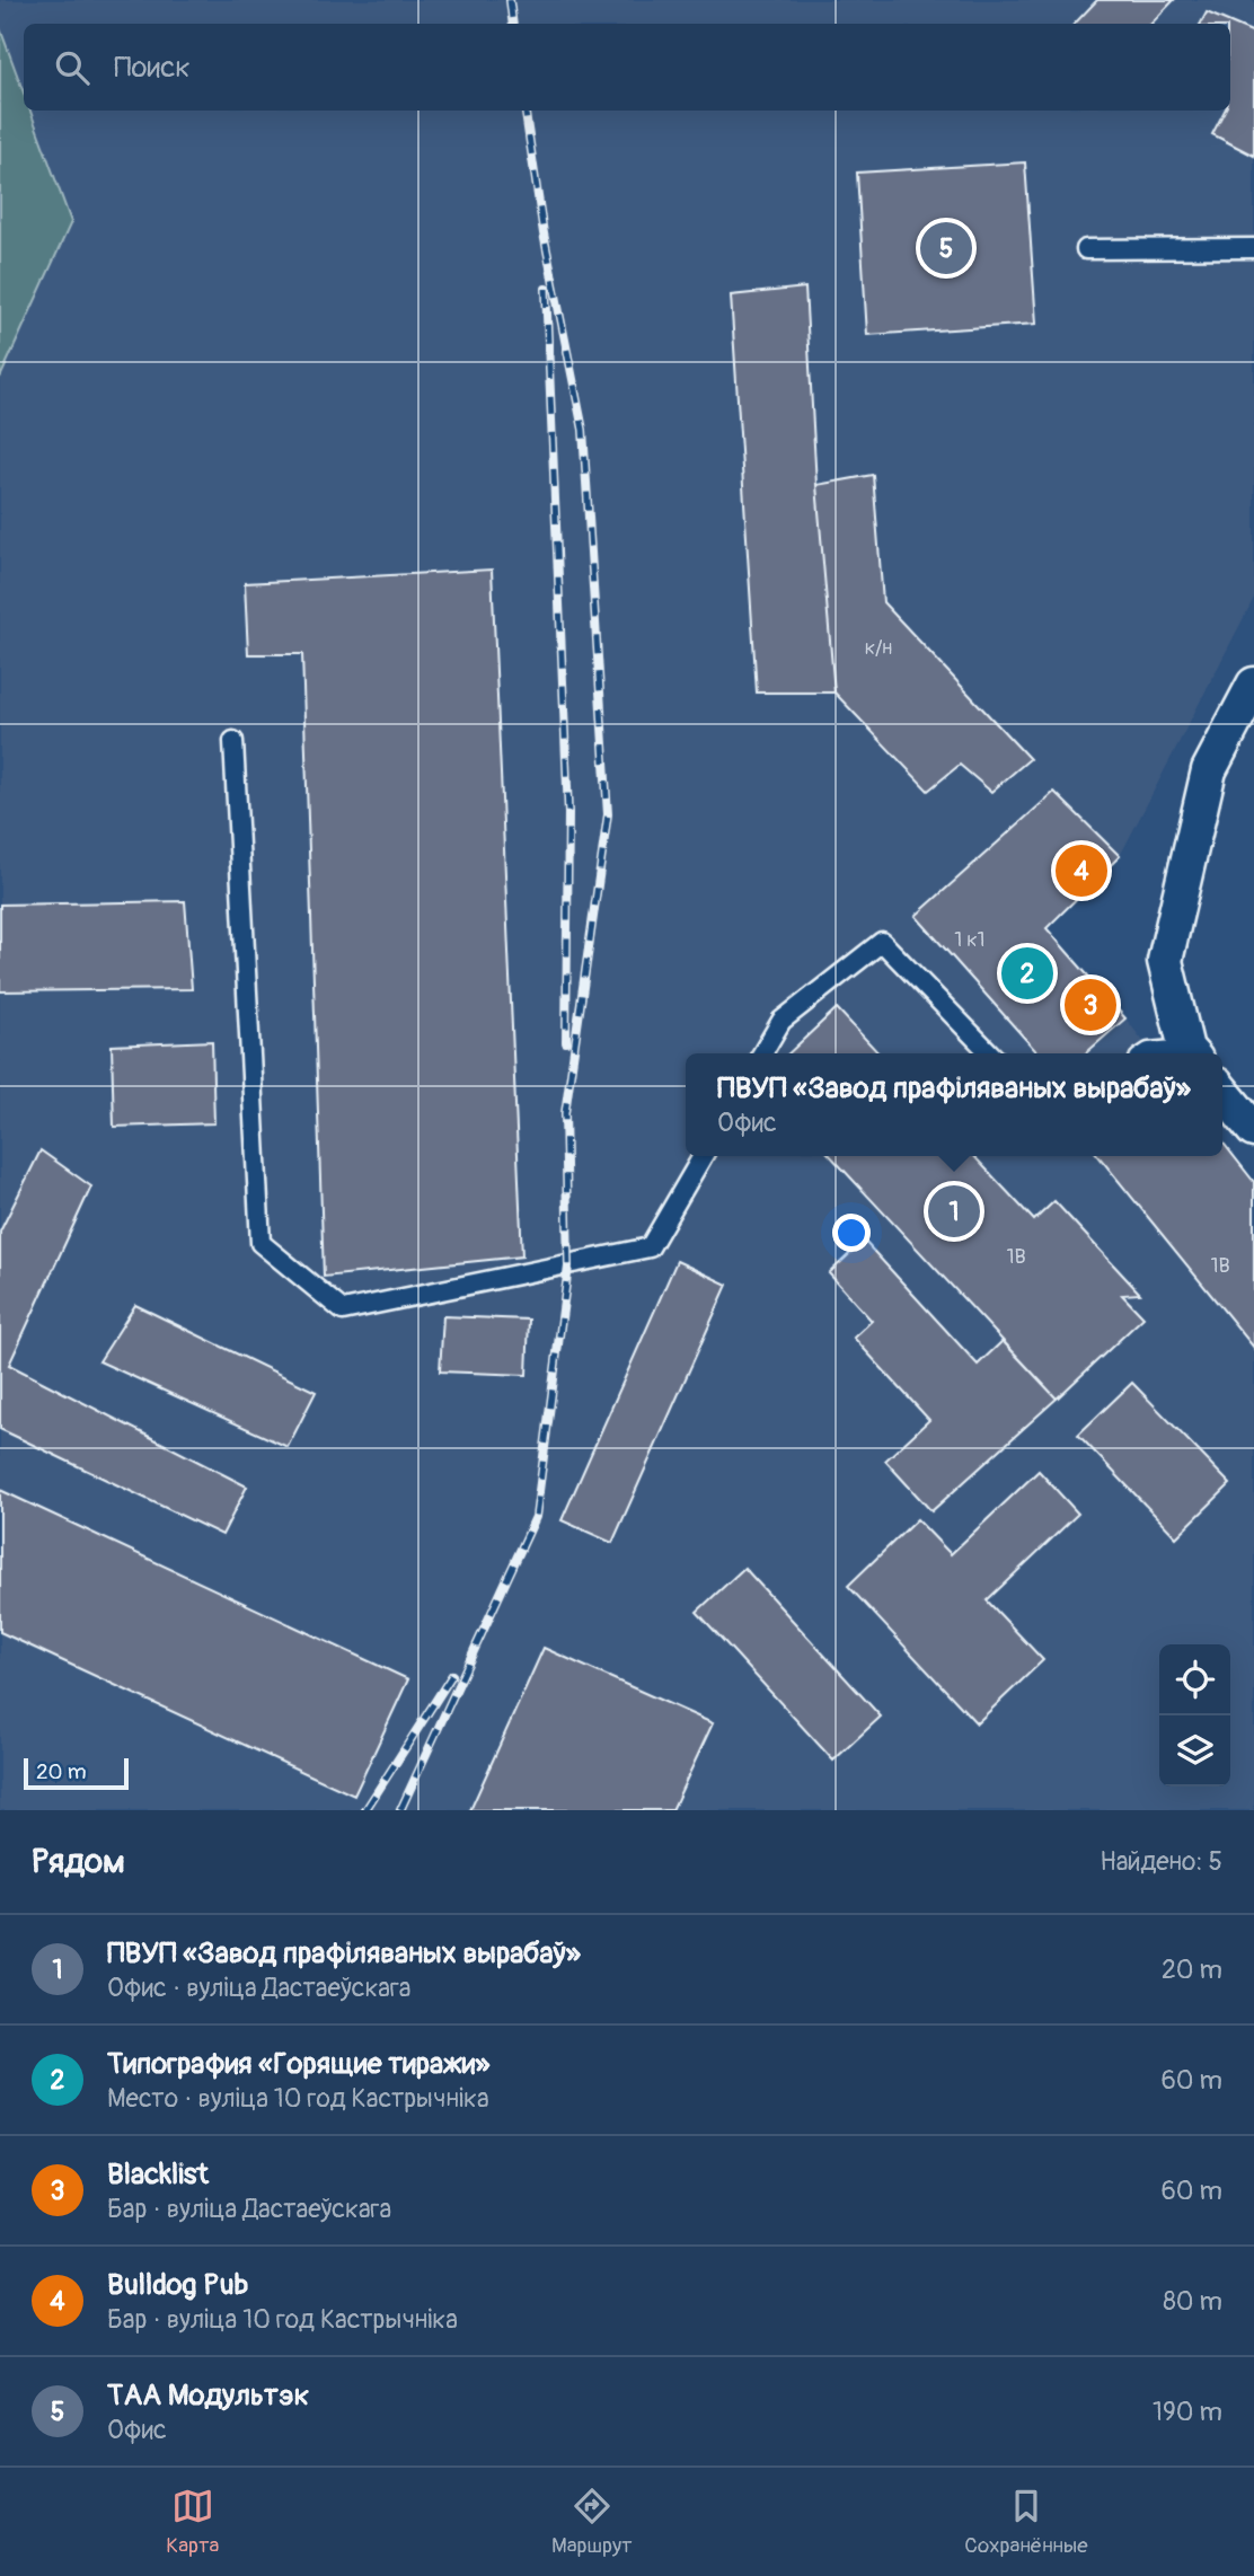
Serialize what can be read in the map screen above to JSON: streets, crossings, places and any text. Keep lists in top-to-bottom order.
{
  "house_numbers": [
    "к/н",
    "1 к1",
    "1В",
    "1В"
  ],
  "scale_bar": "20 m",
  "page": {
    "search": "Поиск",
    "pins": [
      "5",
      "4",
      "2",
      "3",
      "1"
    ],
    "popup": ["ПВУП «Завод прафіляваных вырабаў»", "Офис"],
    "scale": "20 m",
    "heading": ["Рядом", "Найдено: 5"],
    "list": [
      {
        "mark": "1",
        "name": "ПВУП «Завод прафіляваных вырабаў»",
        "note": "Офис · вуліца Дастаеўскага",
        "value": "20 m"
      },
      {
        "mark": "2",
        "name": "Типография «Горящие тиражи»",
        "note": "Место · вуліца 10 год Кастрычніка",
        "value": "60 m"
      },
      {
        "mark": "3",
        "name": "Blacklist",
        "note": "Бар · вуліца Дастаеўскага",
        "value": "60 m"
      },
      {
        "mark": "4",
        "name": "Bulldog Pub",
        "note": "Бар · вуліца 10 год Кастрычніка",
        "value": "80 m"
      },
      {
        "mark": "5",
        "name": "ТАА Модультэк",
        "note": "Офис",
        "value": "190 m"
      }
    ],
    "nav": ["Карта", "Маршрут", "Сохранённые"]
  }
}
